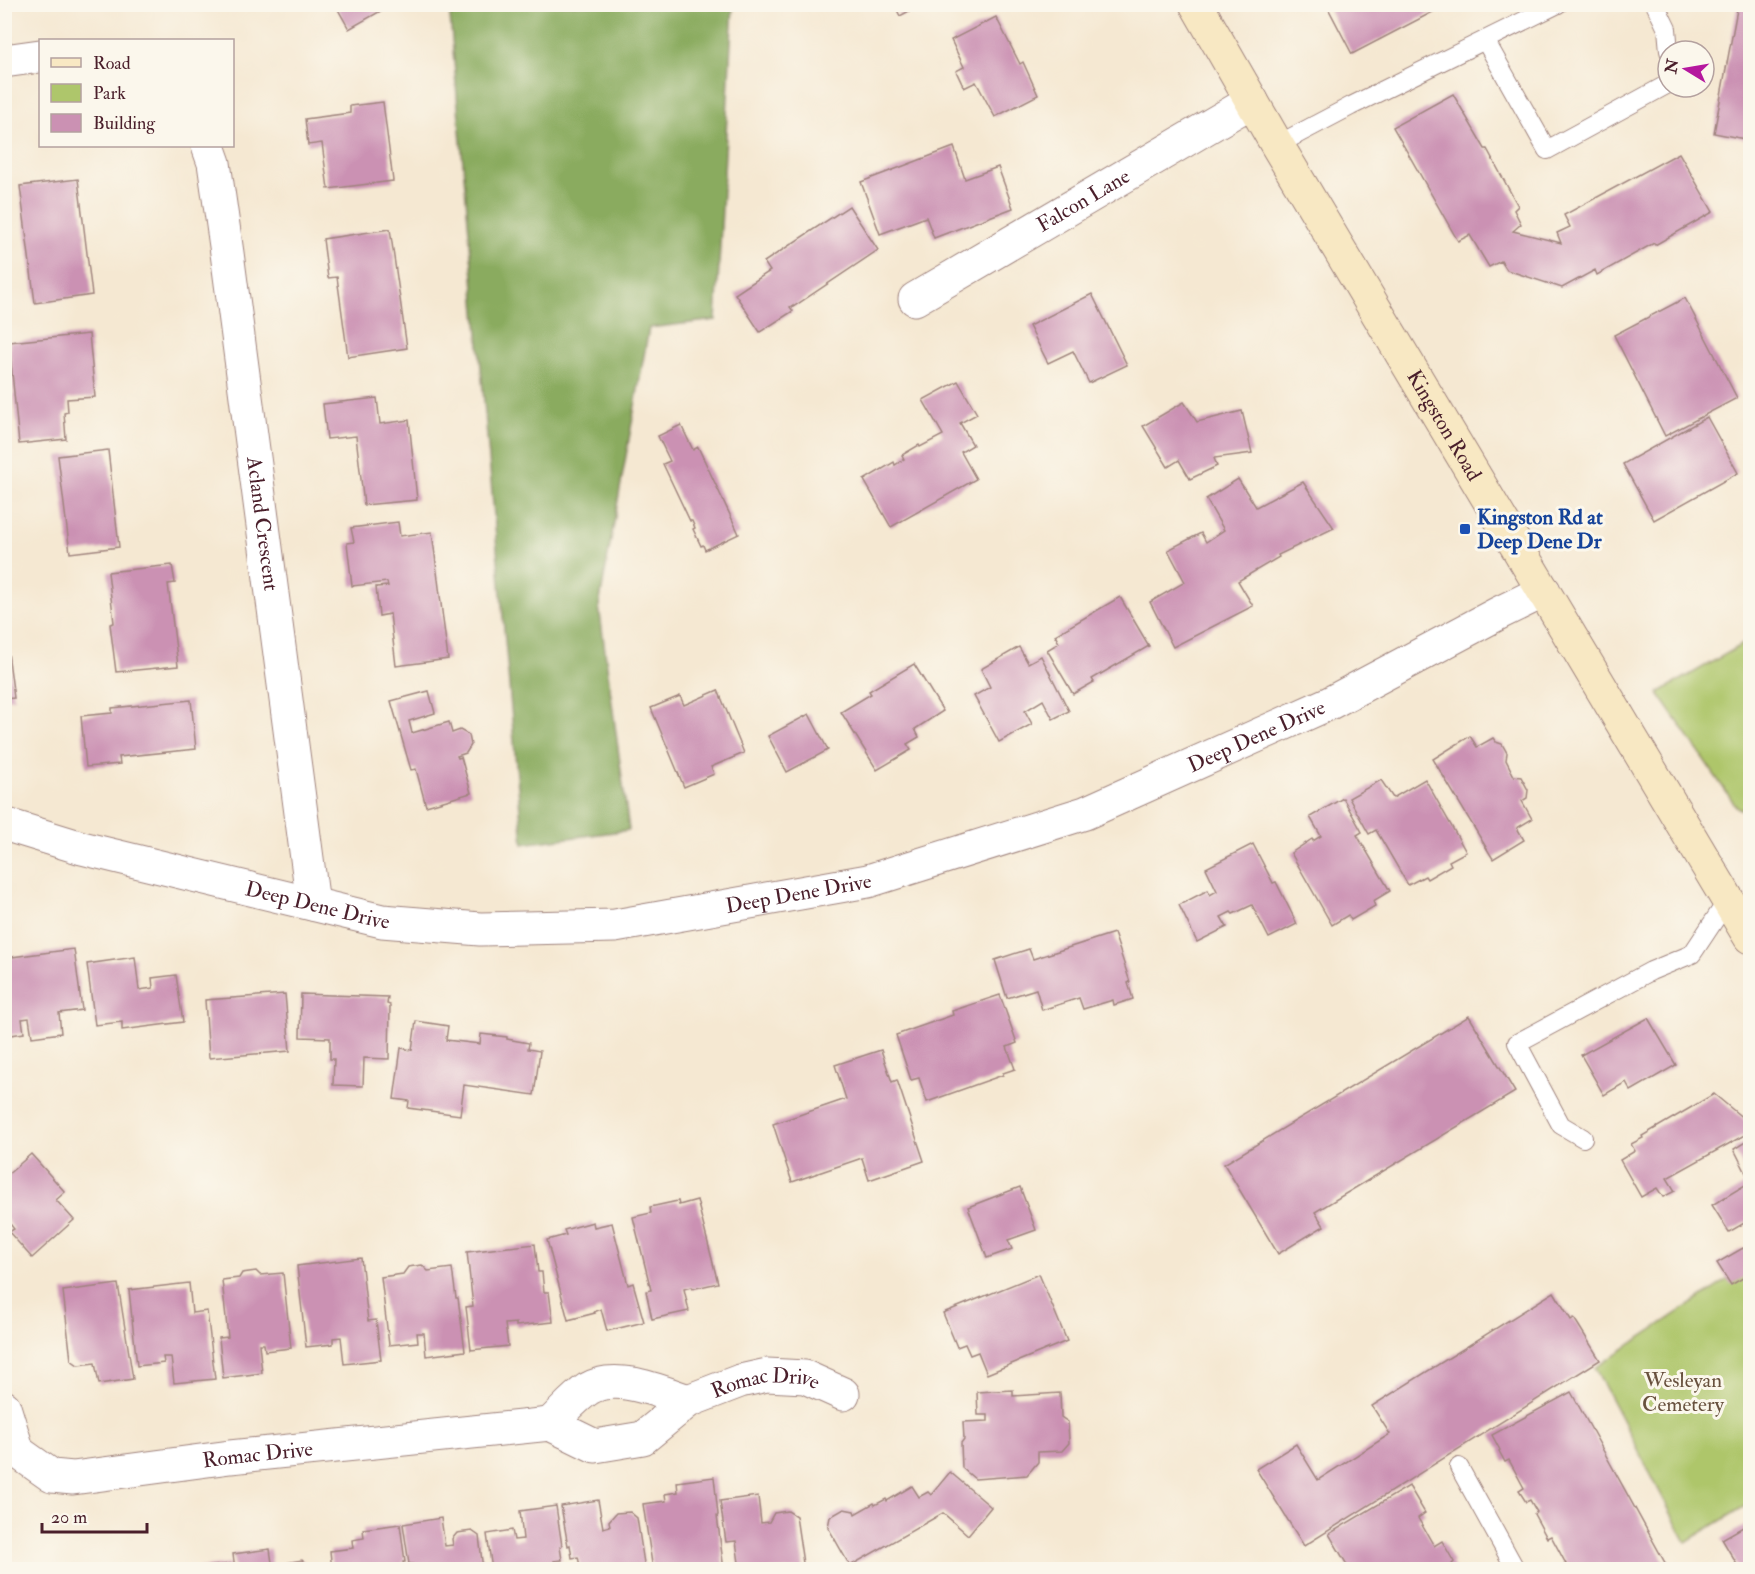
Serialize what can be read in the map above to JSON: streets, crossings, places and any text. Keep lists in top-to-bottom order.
{
  "streets": {
    "street": [
      "Falcon Lane",
      "Kingston Road",
      "Acland Crescent",
      "Deep Dene Drive",
      "Romac Drive"
    ]
  },
  "crossings": [
    ["Falcon Lane", "Kingston Road"],
    ["Kingston Road", "Deep Dene Drive"],
    ["Acland Crescent", "Deep Dene Drive"]
  ],
  "parks": ["Wesleyan Cemetery"],
  "places": {
    "transit": ["Kingston Rd at Deep Dene Dr"]
  },
  "legend": ["Road", "Park", "Building"],
  "scale_bar": "20 m",
  "north": "left"
}
